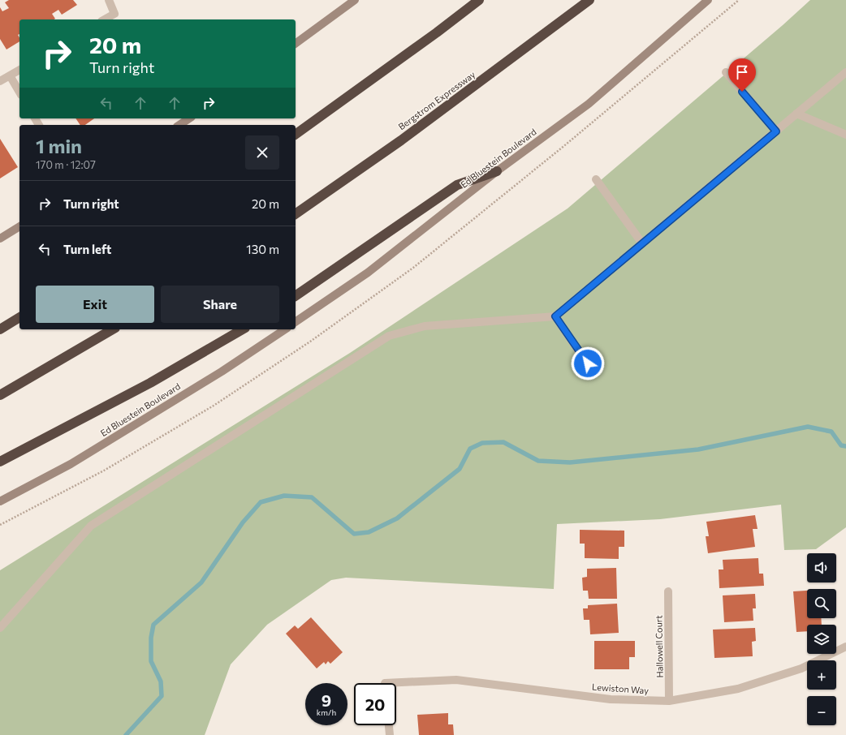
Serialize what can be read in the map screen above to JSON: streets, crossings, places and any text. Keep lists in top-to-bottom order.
{
  "streets": {
    "highway": ["Bergstrom Expressway"],
    "main road": ["Ed Bluestein Boulevard"],
    "street": ["Hallowell Court", "Lewiston Way"]
  },
  "crossings": [
    ["Hallowell Court", "Lewiston Way"]
  ],
  "page": {
    "turn": ["20 m", "Turn right"],
    "heading": ["1 min", "170 m · 12:07"],
    "list": [
      {
        "name": "Turn right",
        "value": "20 m"
      },
      {
        "name": "Turn left",
        "value": "130 m"
      }
    ],
    "buttons": ["Exit", "Share"],
    "map_buttons": ["+", "−"],
    "speed": "9 km/h",
    "limit": "20"
  }
}
